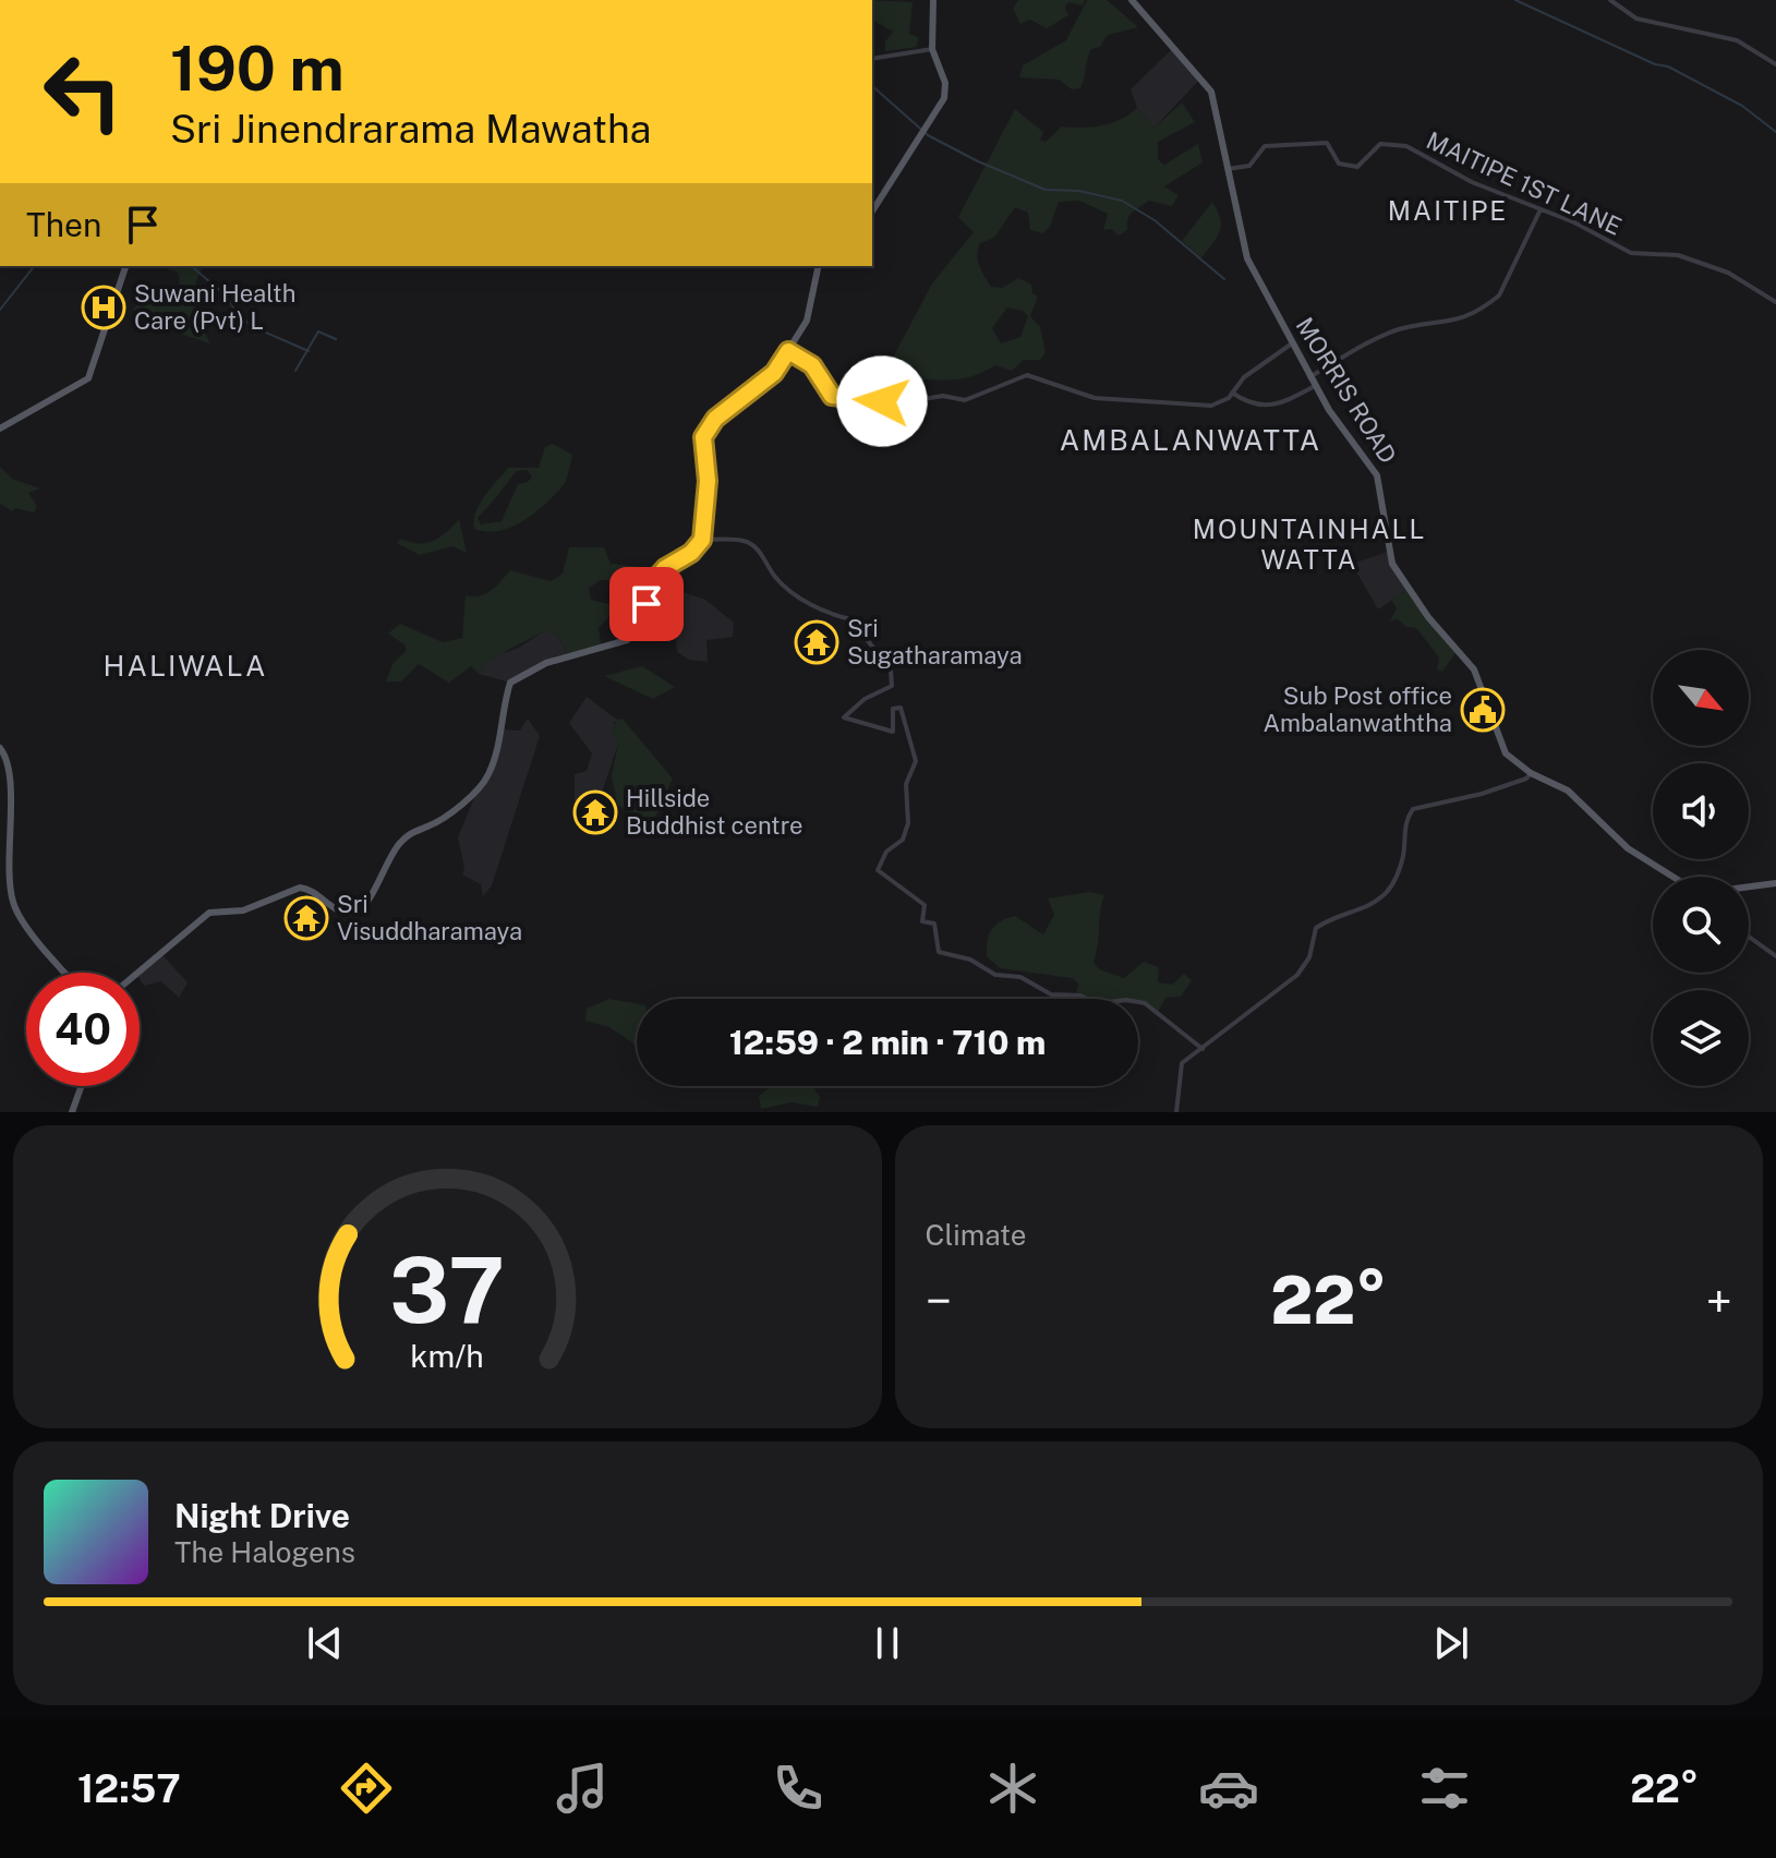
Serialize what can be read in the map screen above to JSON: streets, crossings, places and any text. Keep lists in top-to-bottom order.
{
  "streets": {
    "main road": ["MORRIS ROAD"],
    "street": ["MAITIPE 1ST LANE"]
  },
  "crossings": [
    ["MAITIPE 1ST LANE", "MORRIS ROAD"]
  ],
  "districts": [
    "MAITIPE",
    "AMBALANWATTA",
    "MOUNTAINHALL WATTA",
    "HALIWALA"
  ],
  "places": {
    "hospital": ["Suwani Health Care (Pvt) L"],
    "temple": ["Sri Sugatharamaya", "Hillside Buddhist centre", "Sri Visuddharamaya"],
    "public building": ["Sub Post office Ambalanwaththa"]
  },
  "north": "bottom right",
  "page": {
    "turn": ["190 m", "Sri Jinendrarama Mawatha"],
    "then": "Then",
    "limit": "40",
    "trip": "12:59 · 2 min · 710 m",
    "tile": "Climate",
    "heat": ["−", "22°", "+"],
    "song": ["Night Drive", "The Halogens"],
    "tabs": ["12:57", "22°"],
    "gauge": ["37", "km/h"]
  }
}
